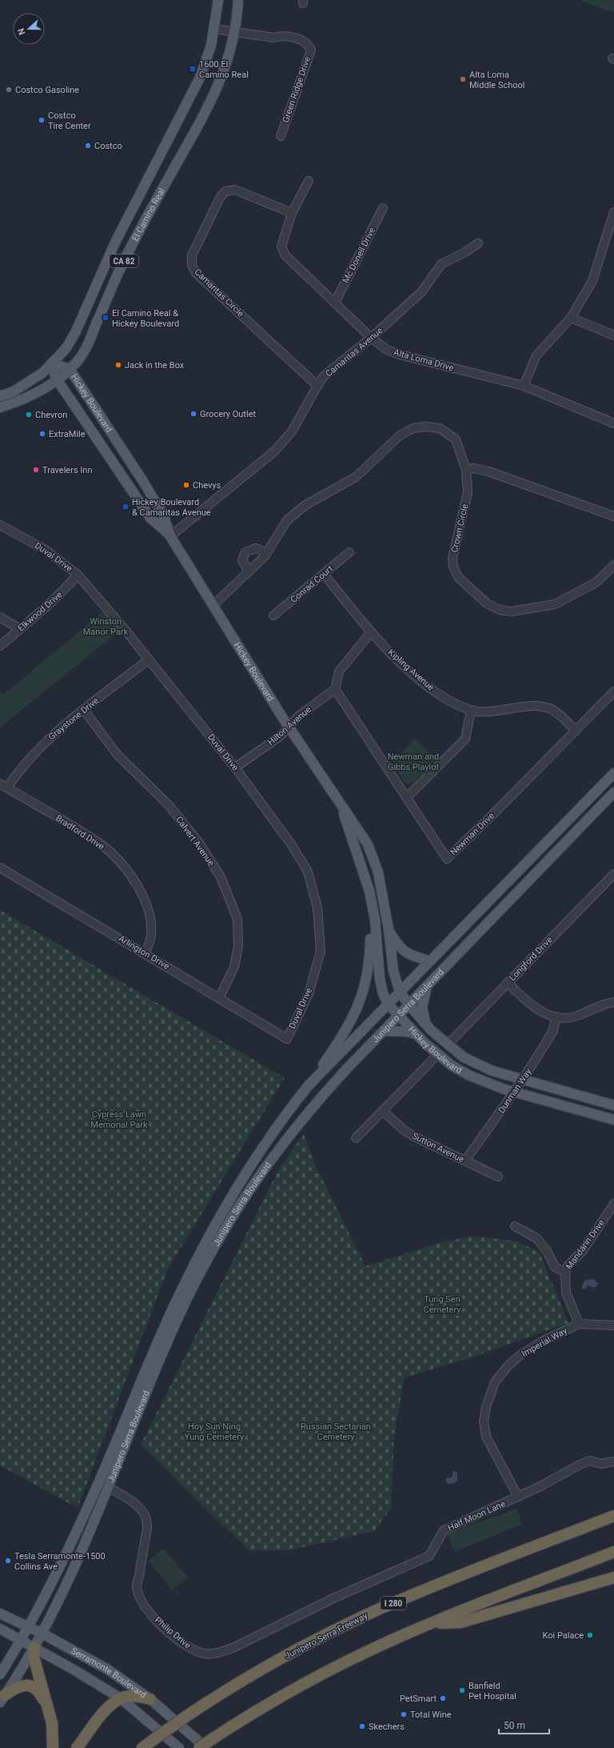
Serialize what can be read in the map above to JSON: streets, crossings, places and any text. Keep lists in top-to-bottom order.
{
  "streets": {
    "highway": ["I 280", "Junipero Serra Freeway"],
    "main road": [
      "El Camino Real",
      "CA 82",
      "Hickey Boulevard",
      "Junipero Serra Boulevard",
      "Serramonte Boulevard"
    ],
    "street": [
      "Green Ridge Drive",
      "Mc Donell Drive",
      "Camaritas Circle",
      "Camaritas Avenue",
      "Alta Loma Drive",
      "Crown Circle",
      "Duval Drive",
      "Conrad Court",
      "Elkwood Drive",
      "Kipling Avenue",
      "Graystone Drive",
      "Hilton Avenue",
      "Bradford Drive",
      "Newman Drive",
      "Calvert Avenue",
      "Arlington Drive",
      "Longford Drive",
      "Dunman Way",
      "Sutton Avenue",
      "Mandarin Drive",
      "Imperial Way",
      "Half Moon Lane",
      "Philip Drive"
    ]
  },
  "crossings": [
    ["Green Ridge Drive", "El Camino Real"],
    ["El Camino Real", "Hickey Boulevard"],
    ["Mc Donell Drive", "Alta Loma Drive"],
    ["Camaritas Circle", "Camaritas Avenue"],
    ["Camaritas Circle", "Alta Loma Drive"],
    ["Camaritas Avenue", "Alta Loma Drive"],
    ["Camaritas Avenue", "Hickey Boulevard"],
    ["Hickey Boulevard", "Crown Circle"],
    ["Hickey Boulevard", "Hilton Avenue"],
    ["Hickey Boulevard", "Longford Drive"],
    ["Hickey Boulevard", "Junipero Serra Boulevard"],
    ["Duval Drive", "Elkwood Drive"],
    ["Duval Drive", "Graystone Drive"],
    ["Duval Drive", "Hilton Avenue"],
    ["Duval Drive", "Arlington Drive"],
    ["Conrad Court", "Kipling Avenue"],
    ["Kipling Avenue", "Newman Drive"],
    ["Graystone Drive", "Bradford Drive"],
    ["Graystone Drive", "Calvert Avenue"],
    ["Hilton Avenue", "Newman Drive"],
    ["Bradford Drive", "Arlington Drive"],
    ["Calvert Avenue", "Arlington Drive"],
    ["Junipero Serra Boulevard", "Philip Drive"],
    ["Junipero Serra Boulevard", "Serramonte Boulevard"],
    ["Dunman Way", "Sutton Avenue"],
    ["Mandarin Drive", "Imperial Way"],
    ["Imperial Way", "Half Moon Lane"],
    ["Half Moon Lane", "Philip Drive"]
  ],
  "parks": [
    "Winston Manor Park",
    "Newman and Gibbs Playlot",
    "Cypress Lawn Memorial Park",
    "Tung Sen Cemetery",
    "Hoy Sun Ning Yung Cemetery",
    "Russian Sectarian Cemetery"
  ],
  "places": {
    "transit": ["1600 El Camino Real", "El Camino Real & Hickey Boulevard", "Hickey Boulevard & Camaritas Avenue"],
    "other": [
      "Alta Loma Middle School",
      "Costco Gasoline",
      "Costco Tire Center",
      "Costco",
      "Jack in the Box",
      "Grocery Outlet",
      "Chevron",
      "ExtraMile",
      "Travelers Inn",
      "Chevys",
      "Tesla Serramonte-1500 Collins Ave",
      "Koi Palace",
      "Banfield Pet Hospital",
      "PetSmart",
      "Total Wine",
      "Skechers"
    ]
  },
  "scale_bar": "50 m",
  "north": "left"
}
